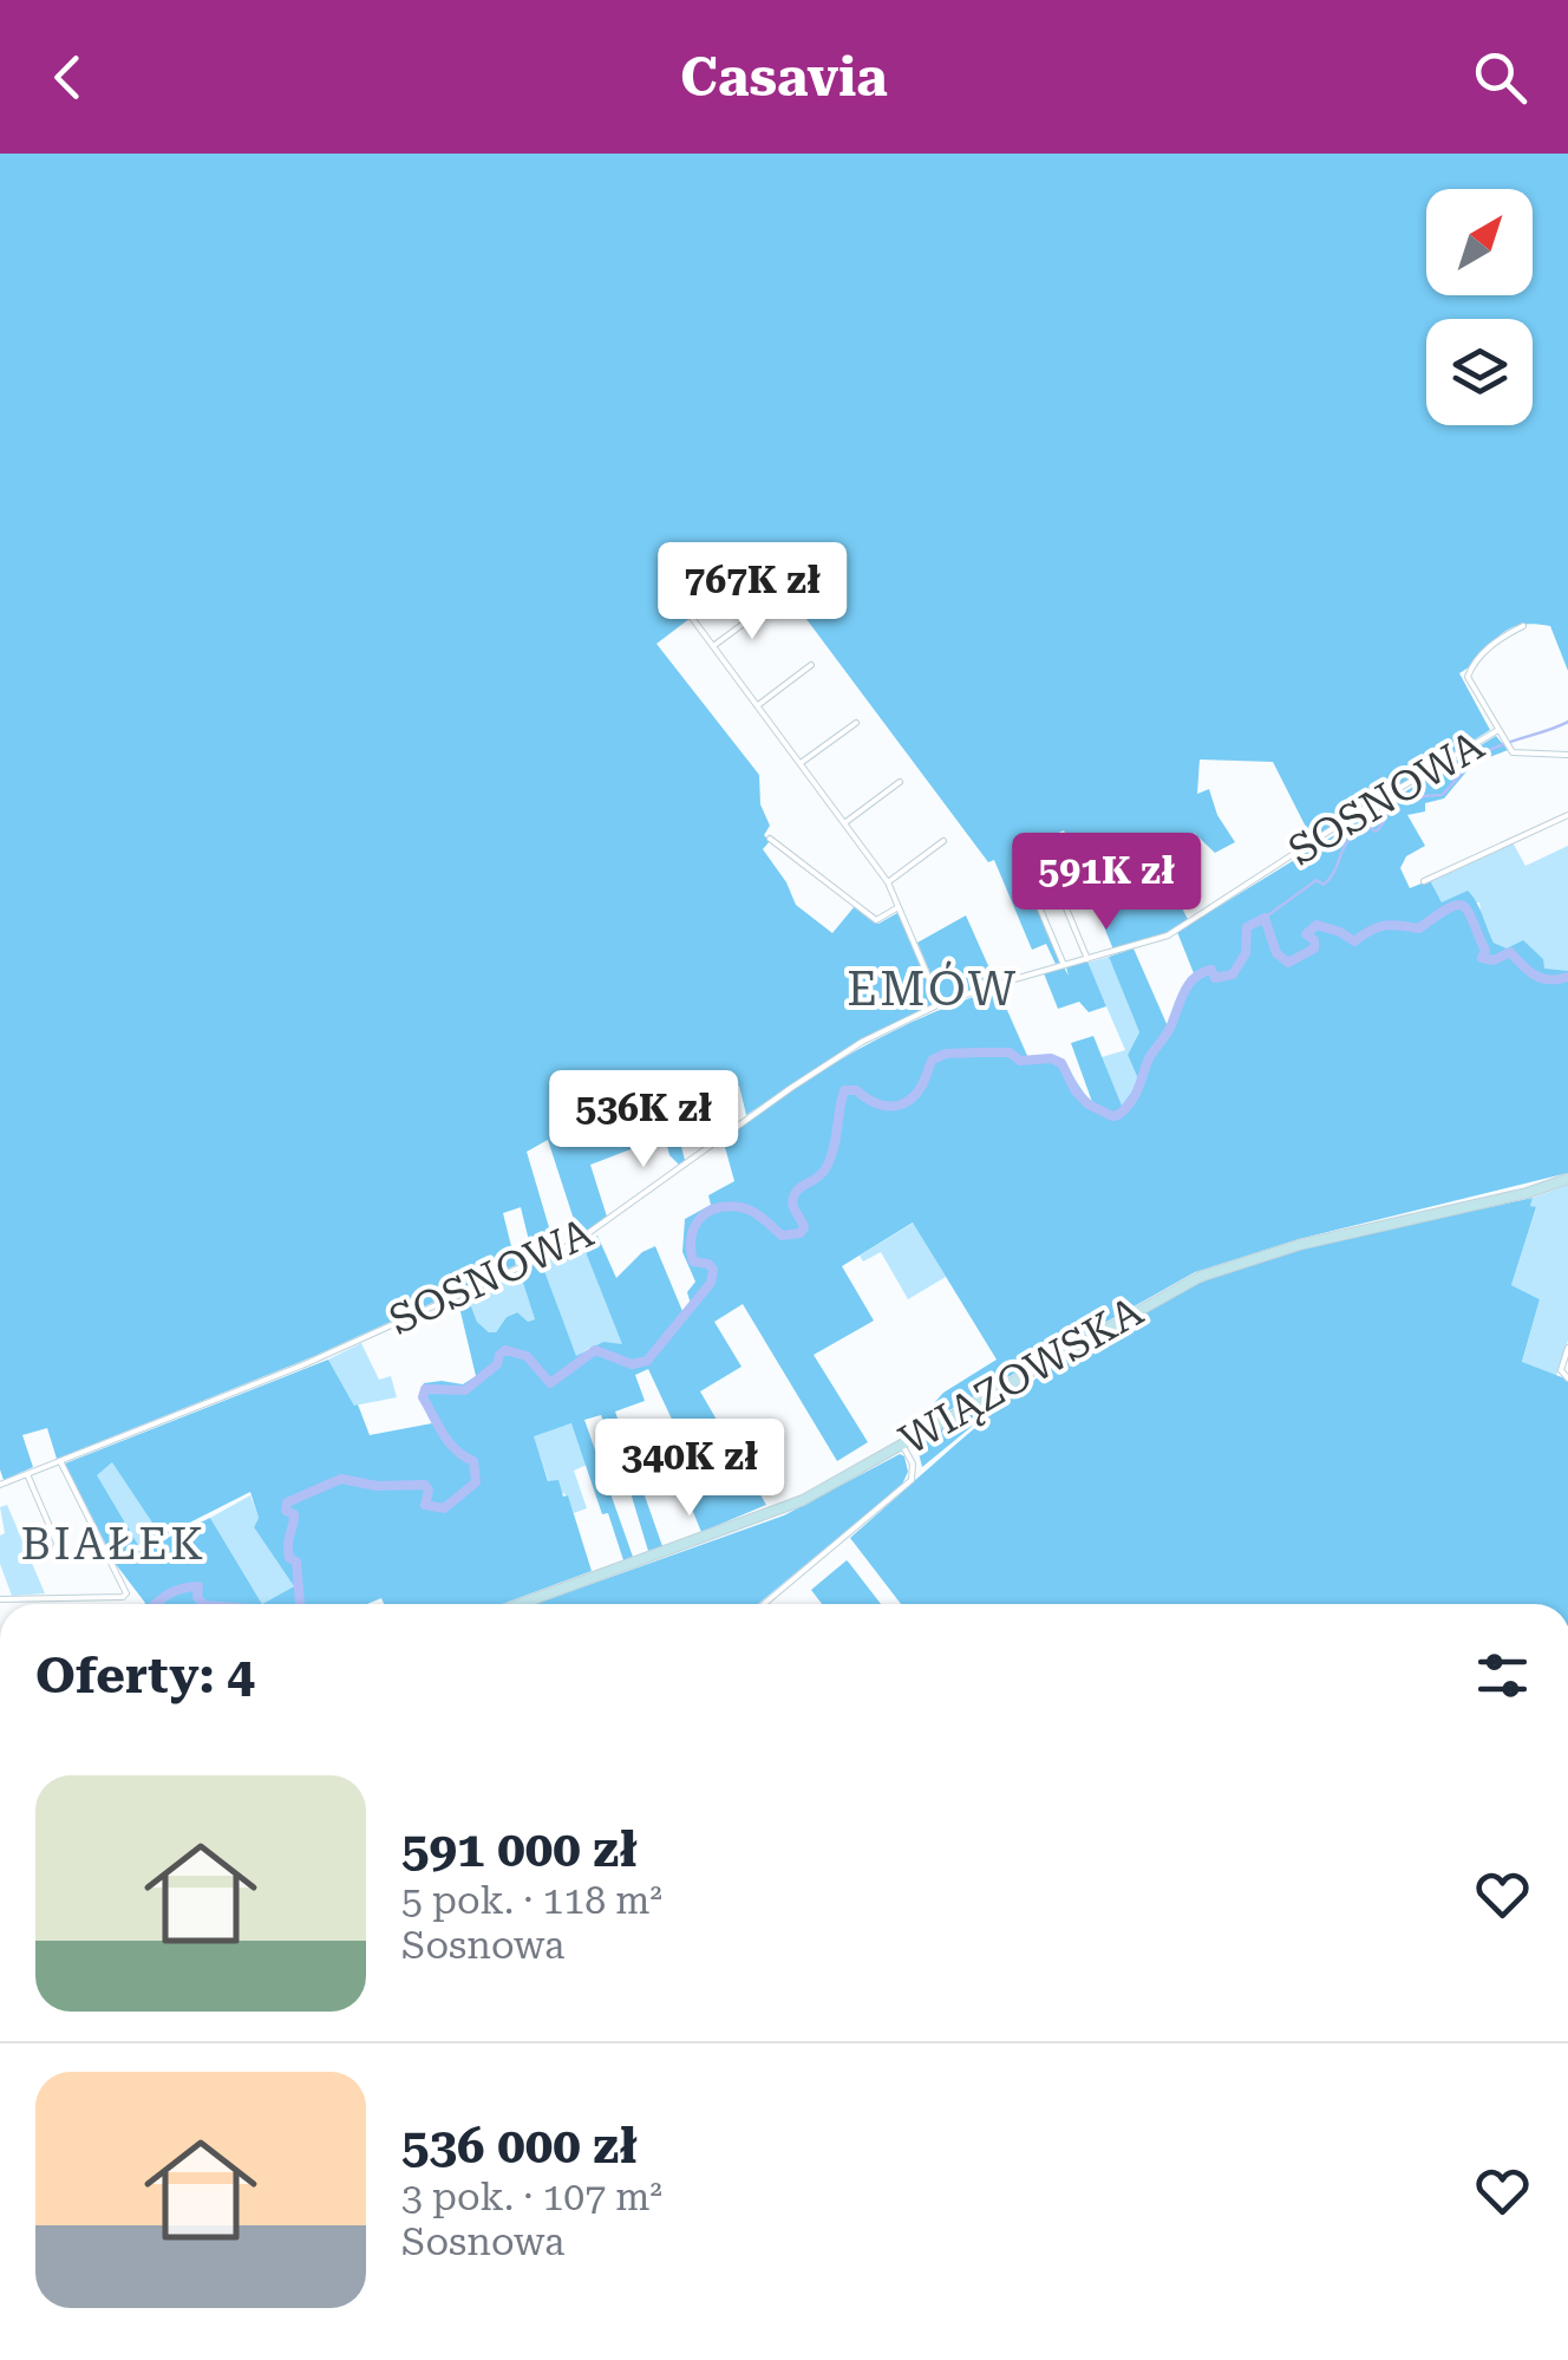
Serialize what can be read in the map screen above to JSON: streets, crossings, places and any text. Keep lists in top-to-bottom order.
{
  "streets": {
    "main road": ["WIĄZOWSKA"],
    "street": ["SOSNOWA"]
  },
  "districts": ["EMÓW", "BIAŁEK"],
  "north": "top right",
  "page": {
    "header": "Casavia",
    "price": [
      "767K zł",
      "591K zł",
      "536K zł",
      "340K zł"
    ],
    "heading": "Oferty: 4",
    "list": [
      {
        "name": "591 000 zł",
        "note": "5 pok. · 118 m² · Sosnowa"
      },
      {
        "name": "536 000 zł",
        "note": "3 pok. · 107 m² · Sosnowa"
      }
    ]
  }
}
